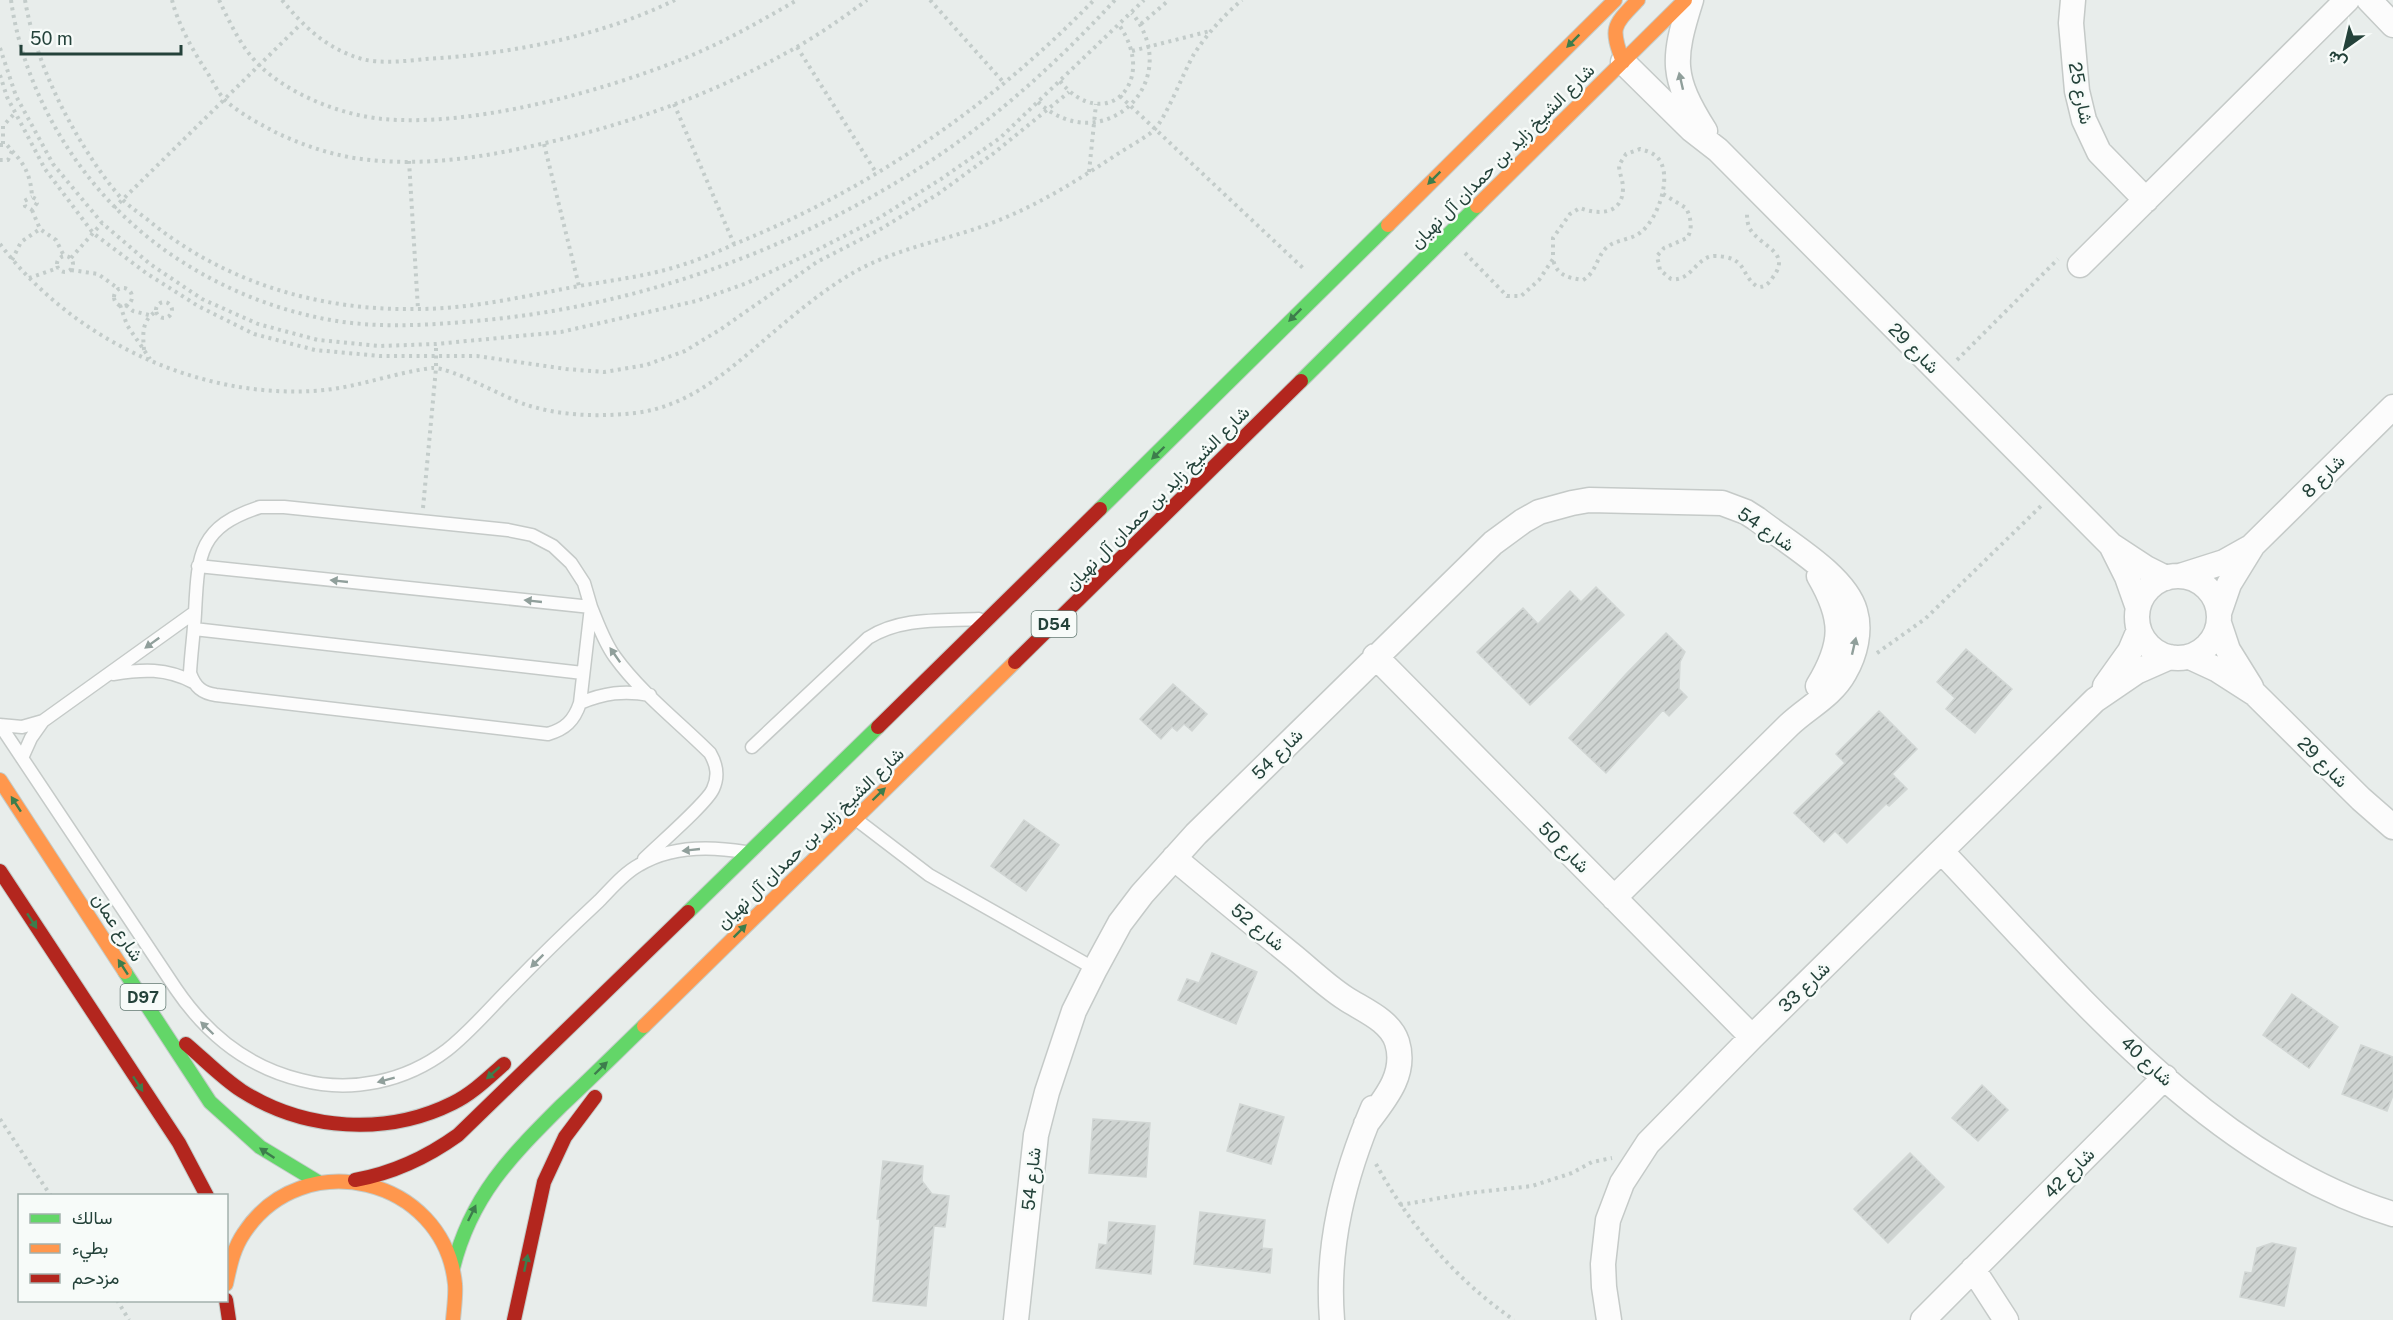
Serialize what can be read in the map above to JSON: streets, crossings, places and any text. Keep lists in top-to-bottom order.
{
  "streets": {
    "main road": [
      "شارع الشيخ زايد بن حمدان آل نهيان",
      "D54",
      "شارع عمان",
      "D97"
    ],
    "street": [
      "شارع 25",
      "شارع 29",
      "شارع 8",
      "شارع 54",
      "شارع 50",
      "شارع 52",
      "شارع 33",
      "شارع 40",
      "شارع 42"
    ]
  },
  "crossings": [
    ["شارع الشيخ زايد بن حمدان آل نهيان", "شارع 29"],
    ["شارع 29", "شارع 8"],
    ["شارع 29", "شارع 33"],
    ["شارع 8", "شارع 33"],
    ["شارع 54", "شارع 50"],
    ["شارع 54", "شارع 52"],
    ["شارع 50", "شارع 33"],
    ["شارع 33", "شارع 40"],
    ["شارع 40", "شارع 42"]
  ],
  "legend": ["سالك", "بطيء", "مزدحم"],
  "scale_bar": "50 m",
  "north": "bottom left"
}
